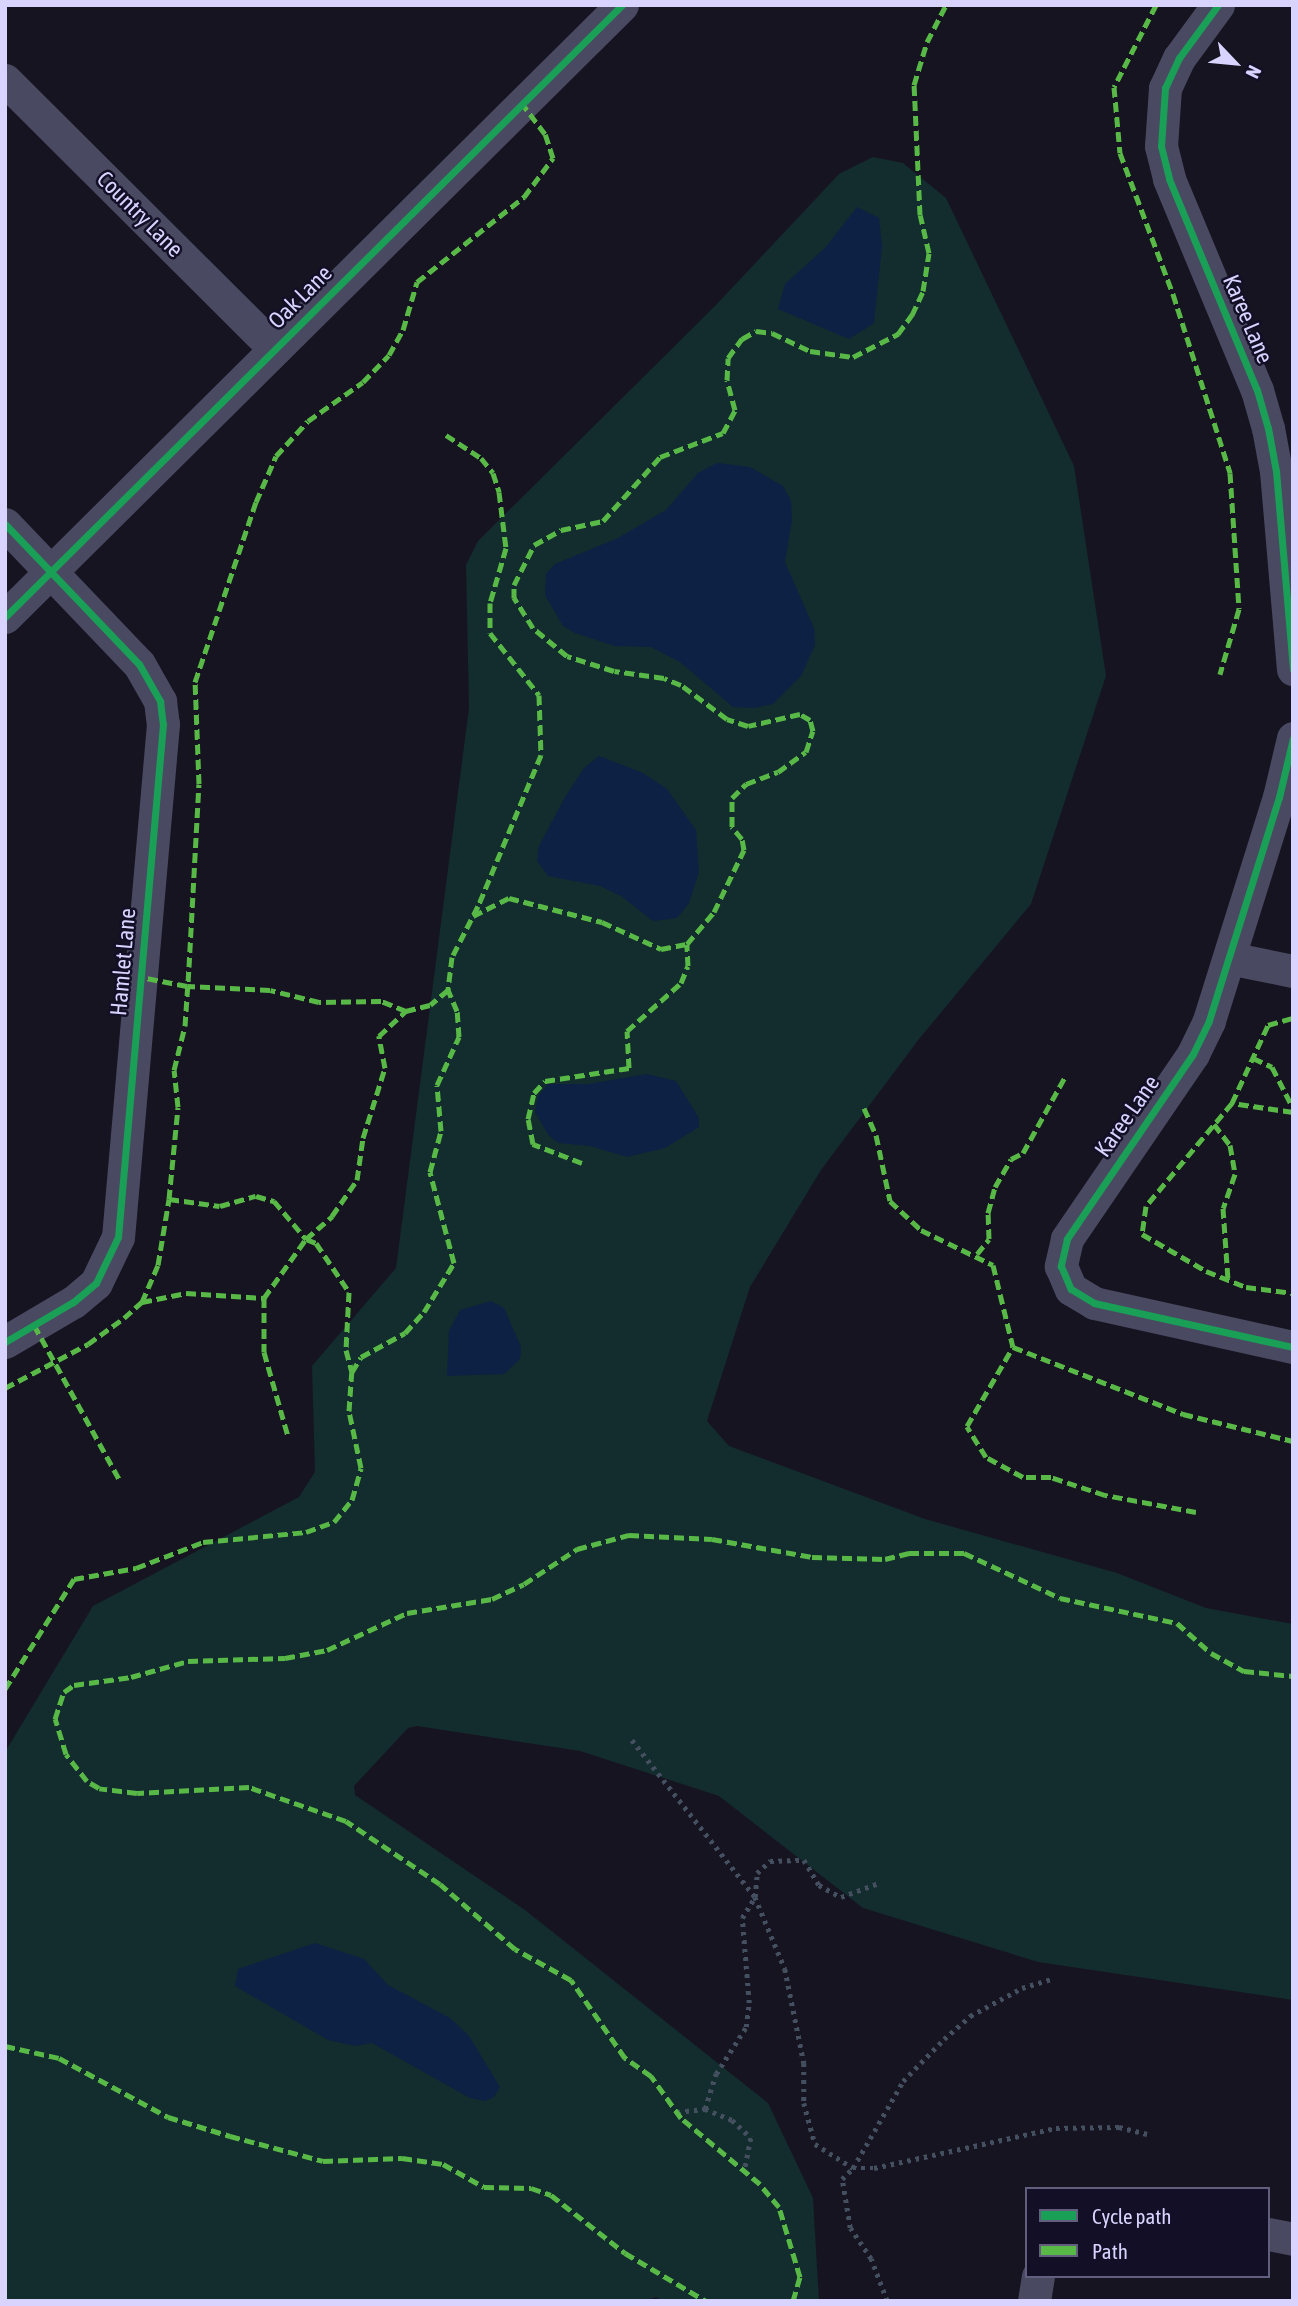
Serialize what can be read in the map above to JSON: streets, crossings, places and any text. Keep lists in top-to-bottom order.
{
  "streets": {
    "street": [
      "Country Lane",
      "Oak Lane",
      "Karee Lane",
      "Hamlet Lane"
    ]
  },
  "crossings": [
    ["Country Lane", "Oak Lane"],
    ["Oak Lane", "Hamlet Lane"]
  ],
  "legend": ["Cycle path", "Path"],
  "north": "bottom right"
}
